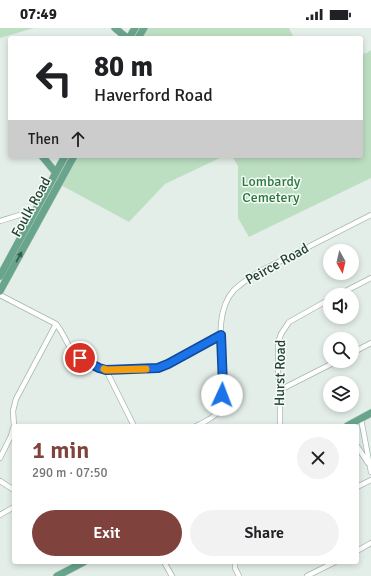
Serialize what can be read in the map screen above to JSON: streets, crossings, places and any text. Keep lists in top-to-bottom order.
{
  "streets": {
    "main road": ["Foulk Road"],
    "street": ["Peirce Road", "Hurst Road"]
  },
  "parks": ["Lombardy Cemetery"],
  "north": "bottom",
  "page": {
    "status": "07:49",
    "turn": ["80 m", "Haverford Road"],
    "then": "Then",
    "heading": ["1 min", "290 m · 07:50"],
    "buttons": ["Exit", "Share"]
  }
}
